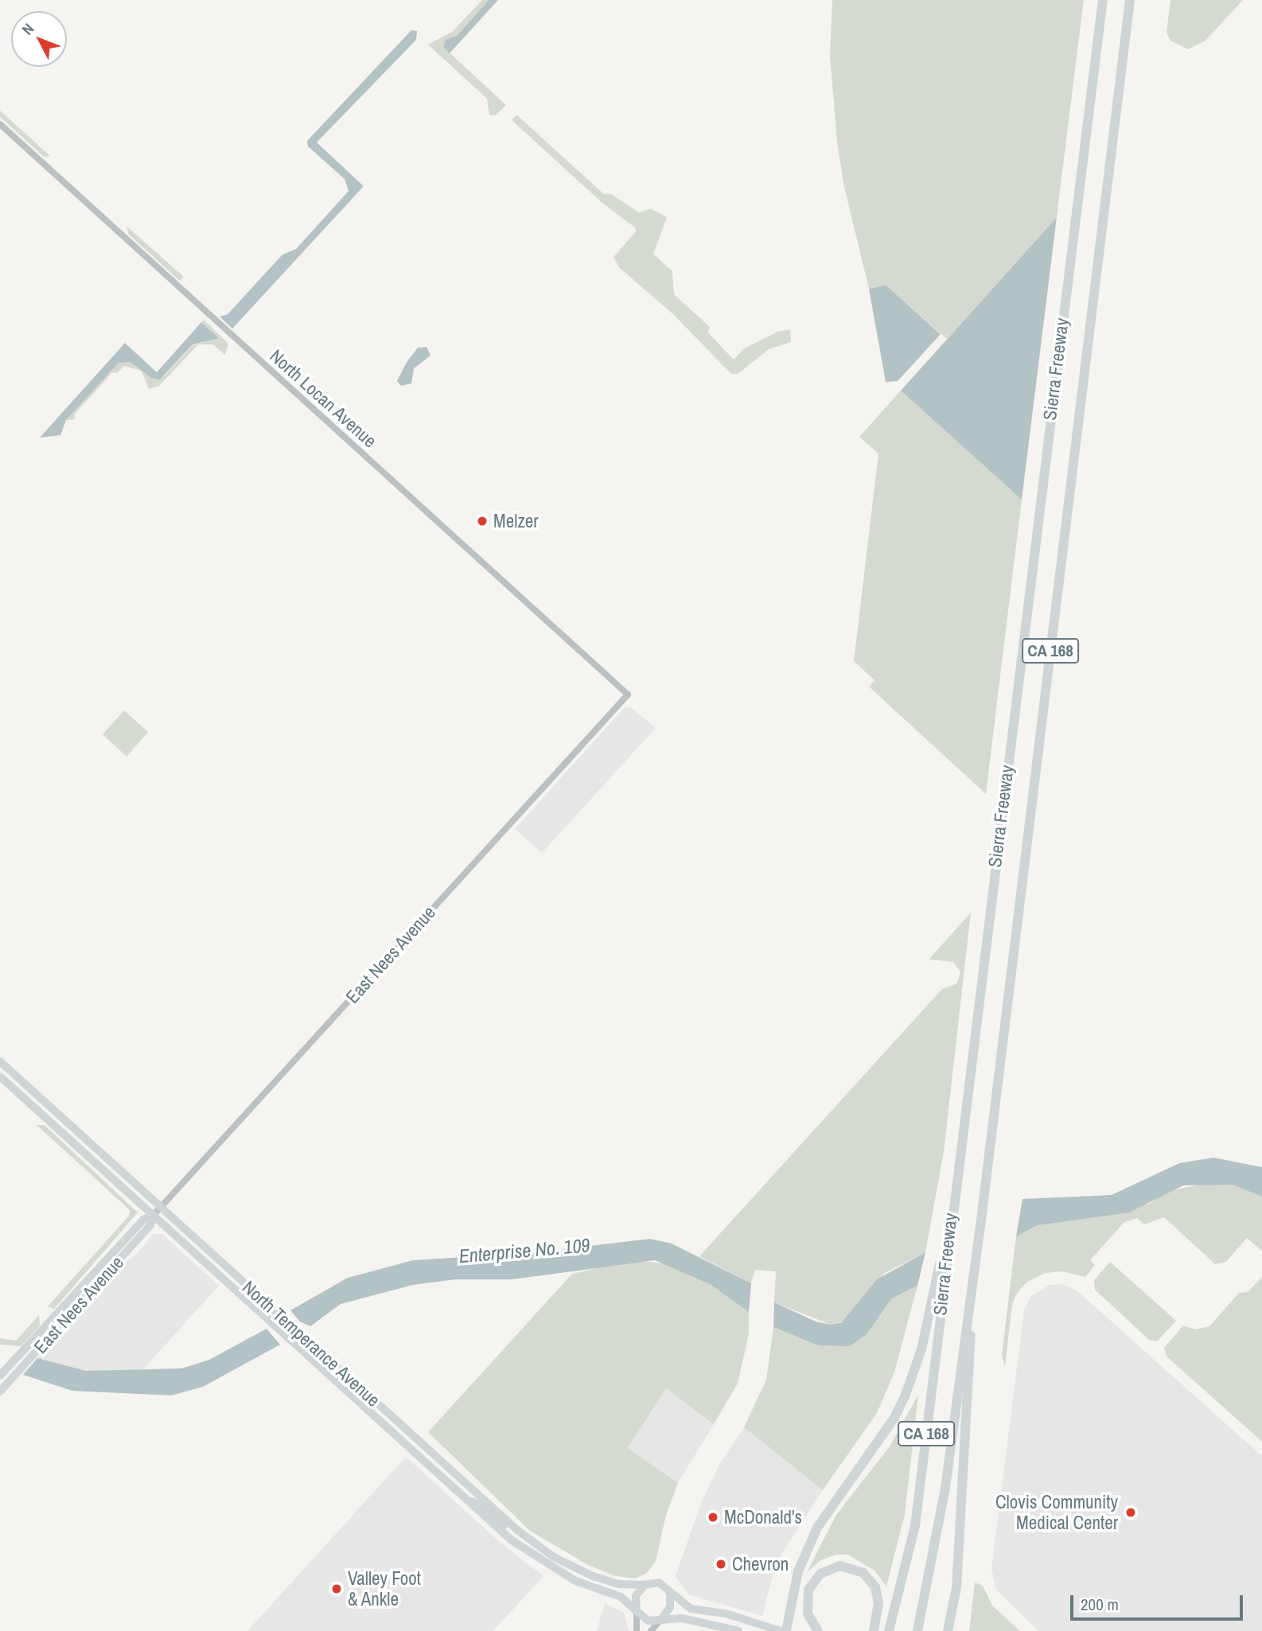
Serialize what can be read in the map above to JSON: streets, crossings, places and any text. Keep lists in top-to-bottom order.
{
  "streets": {
    "highway": ["Sierra Freeway", "CA 168"],
    "main road": ["East Nees Avenue", "North Temperance Avenue"],
    "street": ["North Locan Avenue"]
  },
  "crossings": [
    ["North Locan Avenue", "East Nees Avenue"],
    ["East Nees Avenue", "North Temperance Avenue"]
  ],
  "water": ["Enterprise No. 109"],
  "places": [
    "Melzer",
    "Clovis Community Medical Center",
    "McDonald's",
    "Chevron",
    "Valley Foot & Ankle"
  ],
  "scale_bar": "200 m",
  "north": "top left"
}
